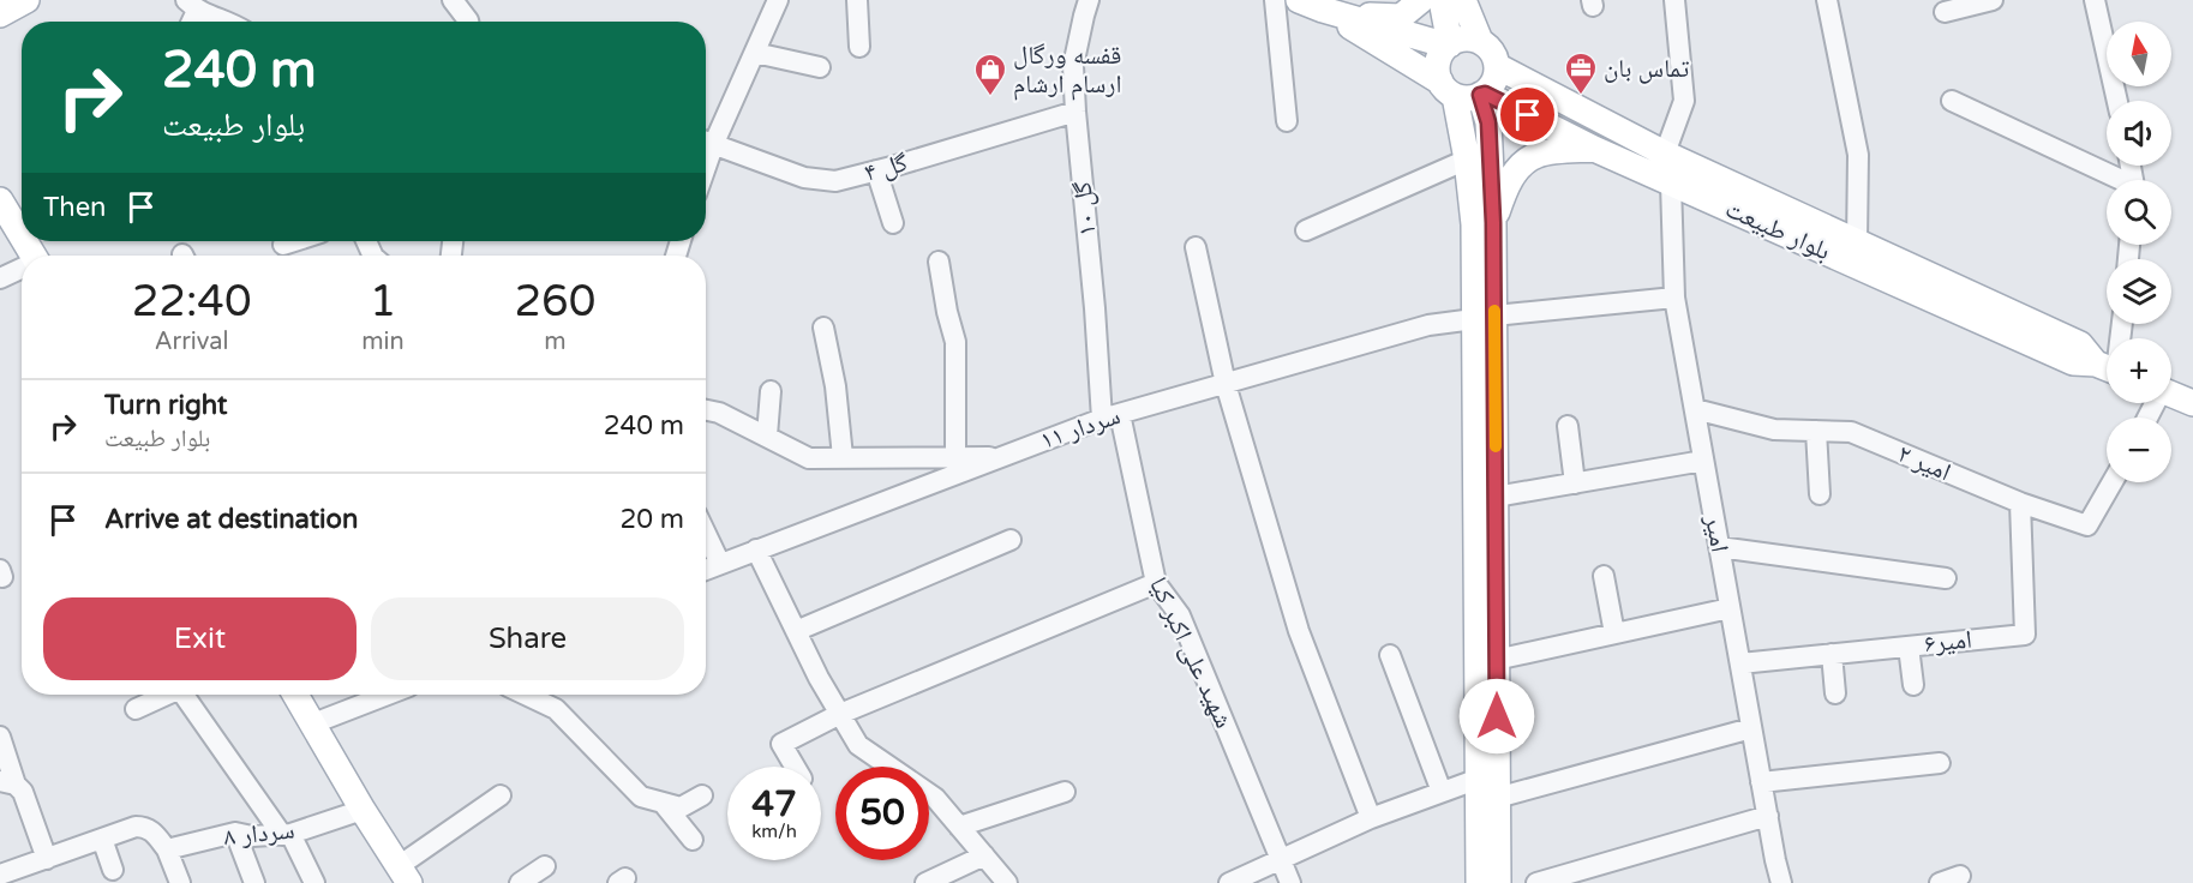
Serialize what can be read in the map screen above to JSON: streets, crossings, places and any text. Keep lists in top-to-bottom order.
{
  "streets": {
    "main road": ["بلوار طبیعت"],
    "street": [
      "گل ۴",
      "گل ۱۰",
      "سردار ۱۱",
      "امیر ۲",
      "امیر",
      "امیر۶",
      "شهید علی اکبر کیا",
      "سردار ۸"
    ]
  },
  "crossings": [
    ["گل ۴", "گل ۱۰"],
    ["گل ۱۰", "سردار ۱۱"],
    ["گل ۱۰", "شهید علی اکبر کیا"],
    ["بلوار طبیعت", "امیر"],
    ["سردار ۱۱", "امیر"],
    ["سردار ۱۱", "شهید علی اکبر کیا"],
    ["امیر ۲", "امیر"],
    ["امیر ۲", "امیر۶"],
    ["امیر", "امیر۶"]
  ],
  "places": {
    "office": ["تماس بان"],
    "shop": ["قفسه ورگال ارسام ارشام"]
  },
  "north": "top",
  "page": {
    "map_buttons": ["+", "−"],
    "turn": ["240 m", "بلوار طبیعت"],
    "then": "Then",
    "eta": [
      "22:40",
      "Arrival",
      "1",
      "min",
      "260",
      "m"
    ],
    "list": [
      {
        "name": "Turn right",
        "note": "بلوار طبیعت",
        "value": "240 m"
      },
      {
        "name": "Arrive at destination",
        "value": "20 m"
      }
    ],
    "buttons": ["Exit", "Share"],
    "speed": "47 km/h",
    "limit": "50"
  }
}
